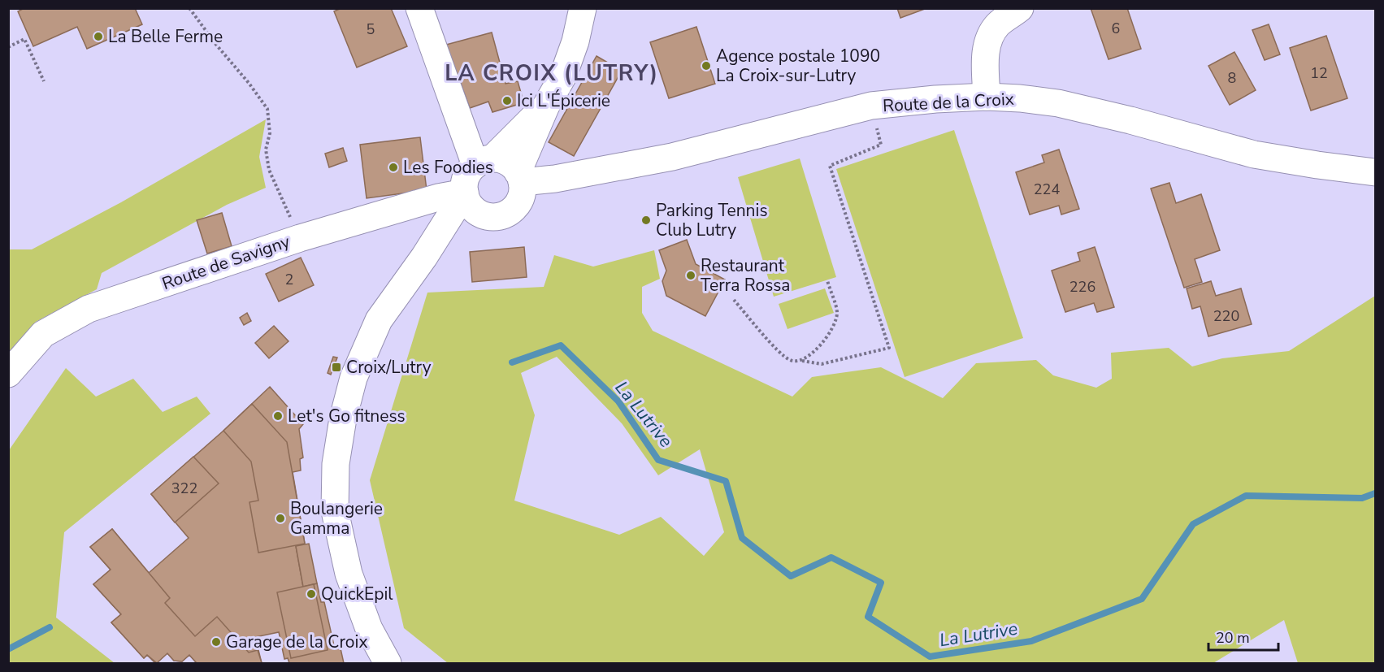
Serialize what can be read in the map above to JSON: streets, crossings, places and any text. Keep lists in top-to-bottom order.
{
  "streets": {
    "street": ["Route de la Croix", "Route de Savigny"]
  },
  "crossings": [
    ["Route de la Croix", "Route de Savigny"]
  ],
  "districts": ["LA CROIX (LUTRY)"],
  "water": ["La Lutrive"],
  "places": {
    "other": [
      "La Belle Ferme",
      "Agence postale 1090 La Croix-sur-Lutry",
      "Ici L'Épicerie",
      "Les Foodies",
      "Parking Tennis Club Lutry",
      "Restaurant Terra Rossa",
      "Let's Go fitness",
      "Boulangerie Gamma",
      "QuickEpil",
      "Garage de la Croix"
    ],
    "transit": ["Croix/Lutry"]
  },
  "house_numbers": [
    "6",
    "5",
    "12",
    "8",
    "224",
    "2",
    "226",
    "220",
    "322"
  ],
  "scale_bar": "20 m"
}
